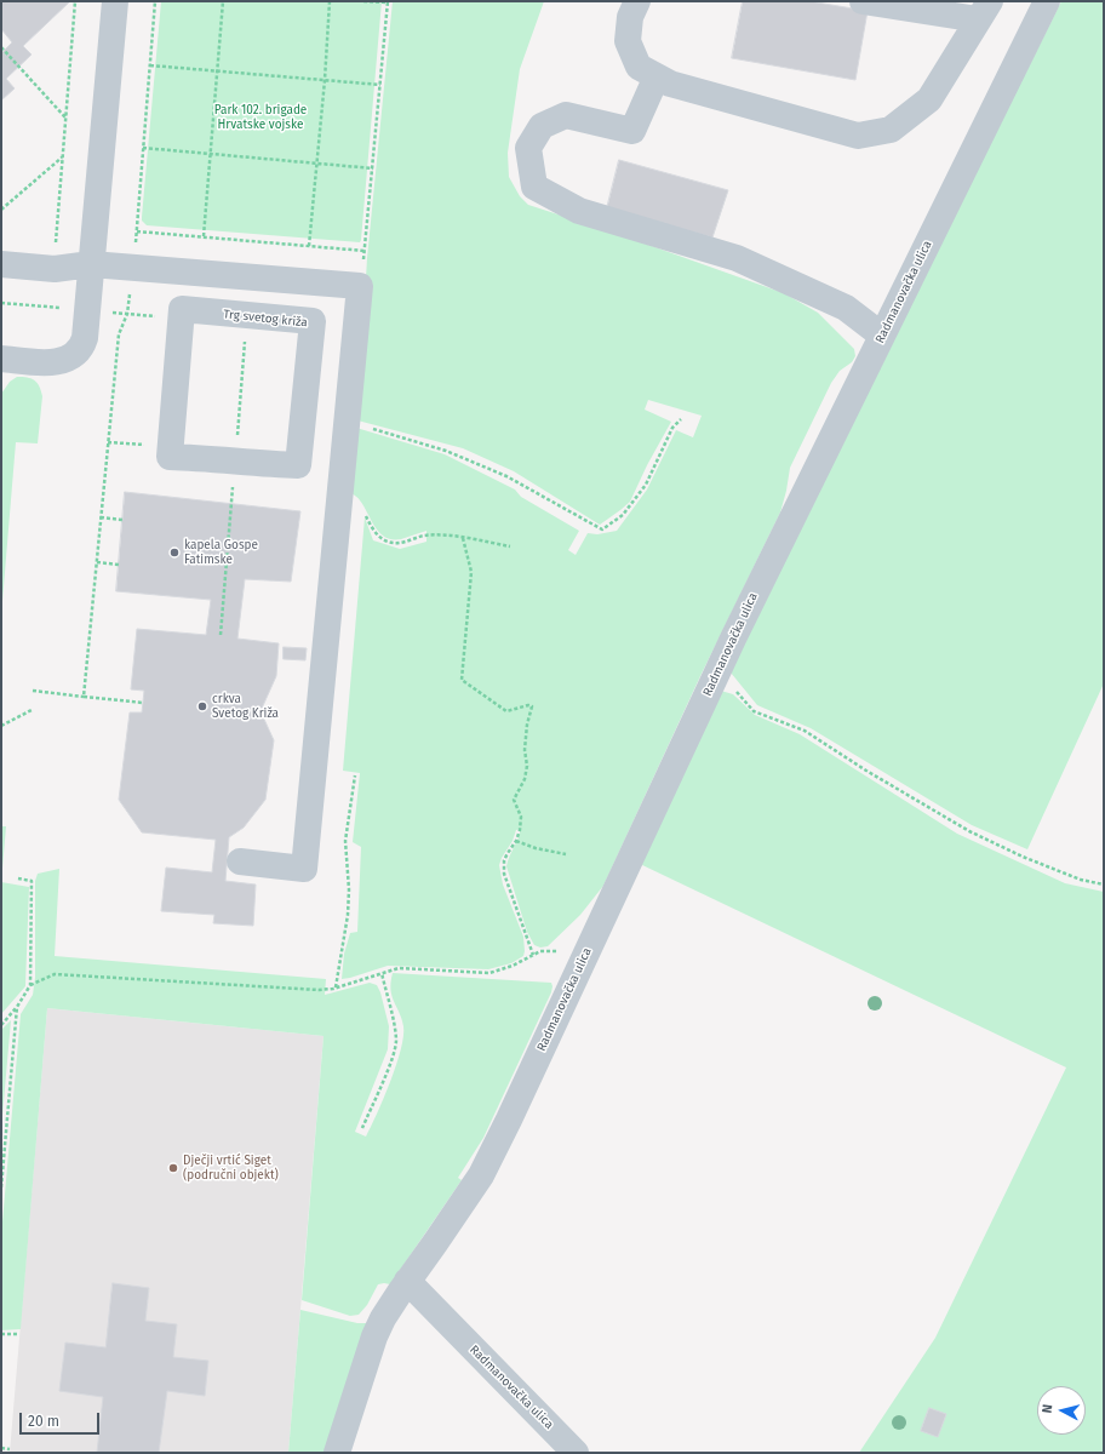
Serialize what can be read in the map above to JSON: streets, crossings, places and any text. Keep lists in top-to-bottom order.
{
  "streets": {
    "street": ["Radmanovačka ulica", "Trg svetog križa"]
  },
  "parks": ["Park 102. brigade Hrvatske vojske"],
  "places": ["kapela Gospe Fatimske", "crkva Svetog Križa", "Dječji vrtić Siget (područni objekt)"],
  "scale_bar": "20 m",
  "north": "left"
}
